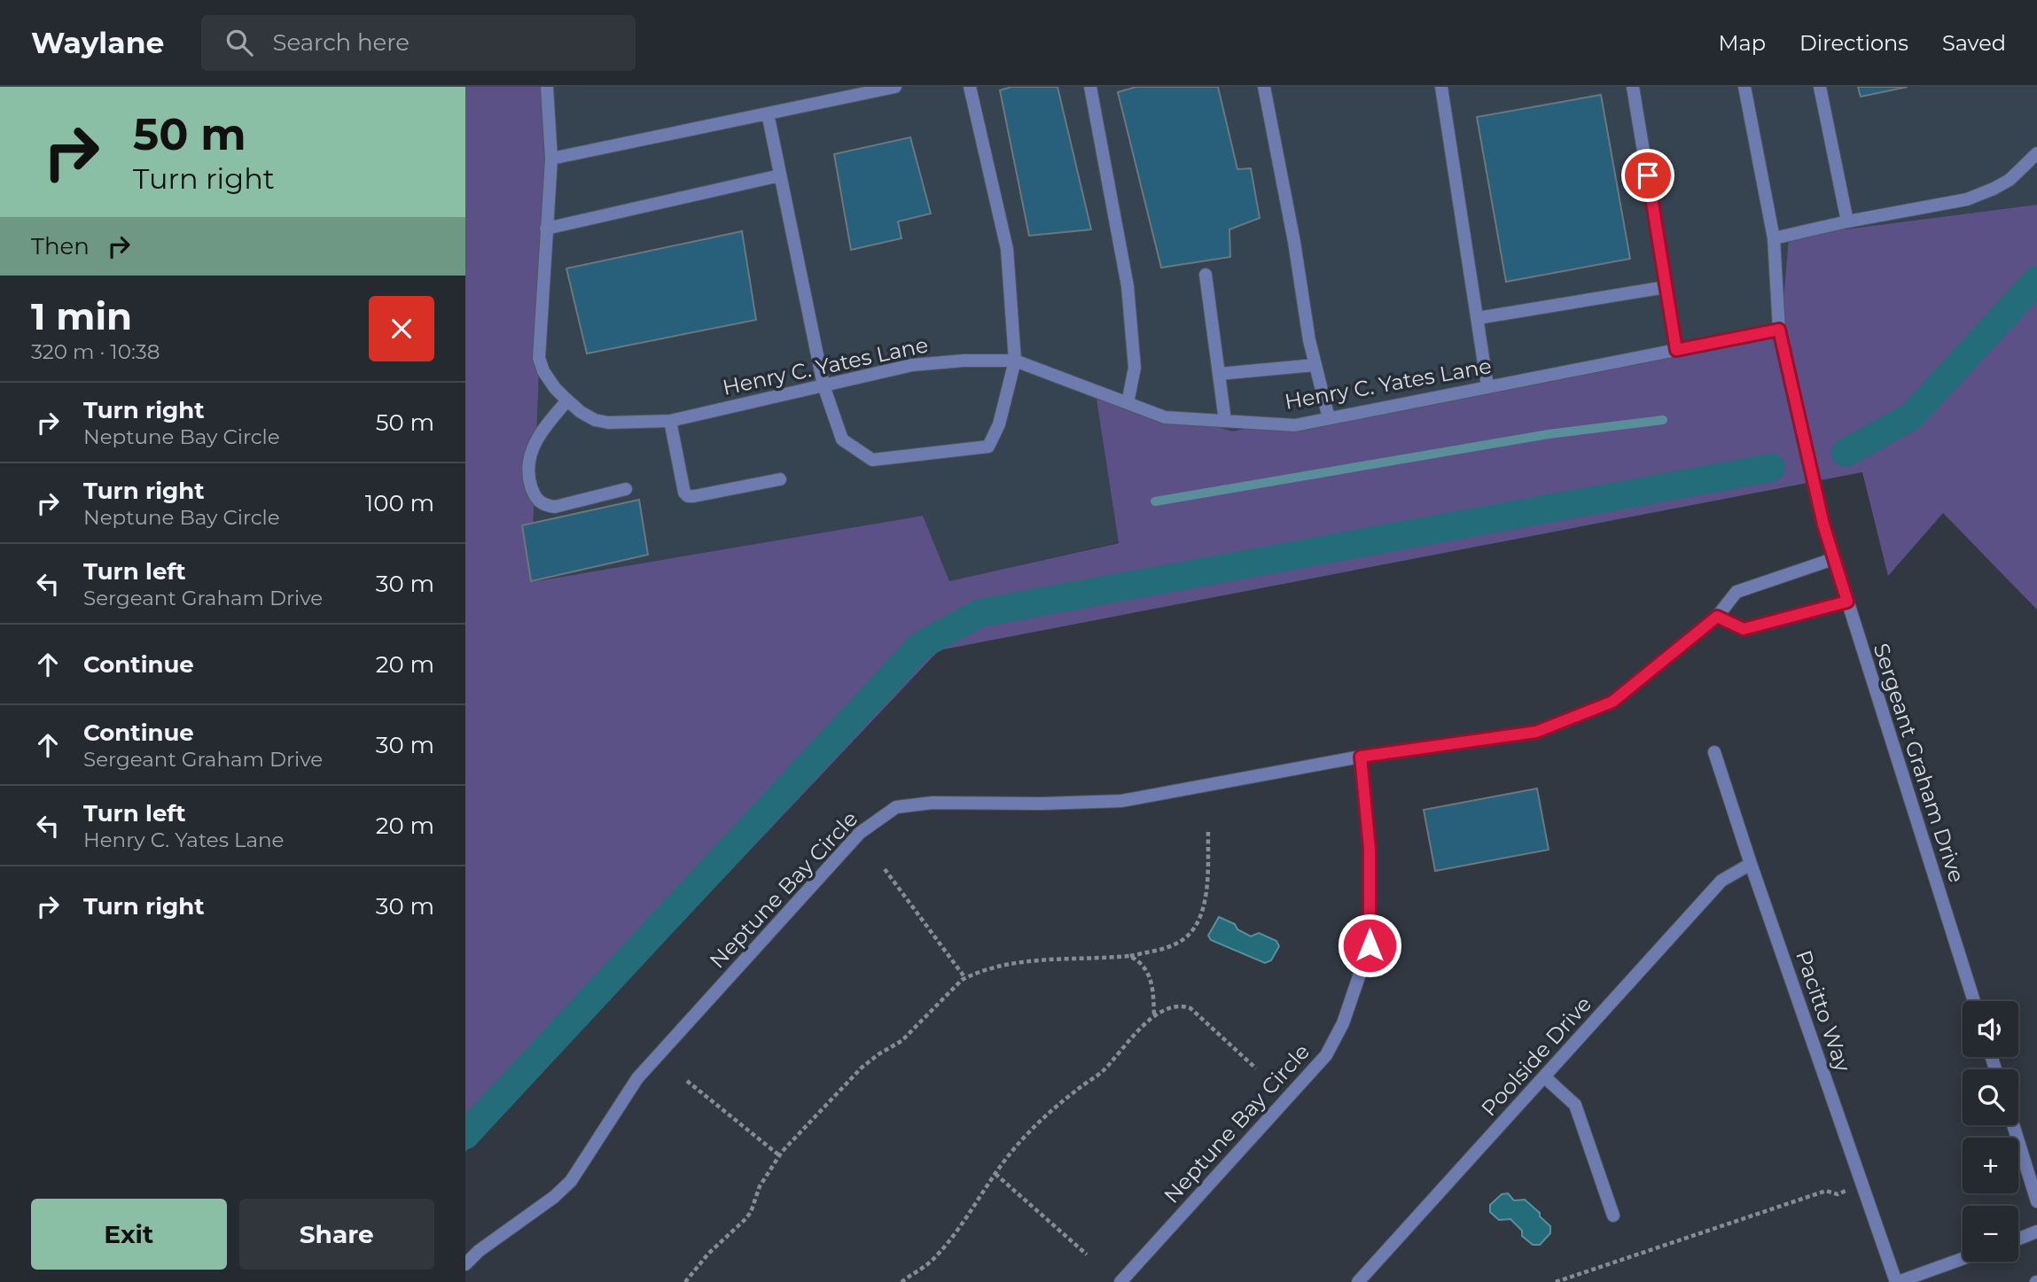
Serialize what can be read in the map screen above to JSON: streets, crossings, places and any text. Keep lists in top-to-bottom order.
{
  "streets": {
    "street": [
      "Henry C. Yates Lane",
      "Sergeant Graham Drive",
      "Neptune Bay Circle",
      "Pacitto Way",
      "Poolside Drive"
    ]
  },
  "crossings": [
    ["Henry C. Yates Lane", "Sergeant Graham Drive"],
    ["Sergeant Graham Drive", "Neptune Bay Circle"],
    ["Pacitto Way", "Poolside Drive"]
  ],
  "page": {
    "header": "Waylane",
    "search": "Search here",
    "nav": ["Map", "Directions", "Saved"],
    "turn": ["50 m", "Turn right"],
    "then": "Then",
    "heading": ["1 min", "320 m · 10:38"],
    "list": [
      {
        "name": "Turn right",
        "note": "Neptune Bay Circle",
        "value": "50 m"
      },
      {
        "name": "Turn right",
        "note": "Neptune Bay Circle",
        "value": "100 m"
      },
      {
        "name": "Turn left",
        "note": "Sergeant Graham Drive",
        "value": "30 m"
      },
      {
        "name": "Continue",
        "value": "20 m"
      },
      {
        "name": "Continue",
        "note": "Sergeant Graham Drive",
        "value": "30 m"
      },
      {
        "name": "Turn left",
        "note": "Henry C. Yates Lane",
        "value": "20 m"
      },
      {
        "name": "Turn right",
        "value": "30 m"
      }
    ],
    "map_buttons": ["+", "−"],
    "buttons": ["Exit", "Share"]
  }
}
